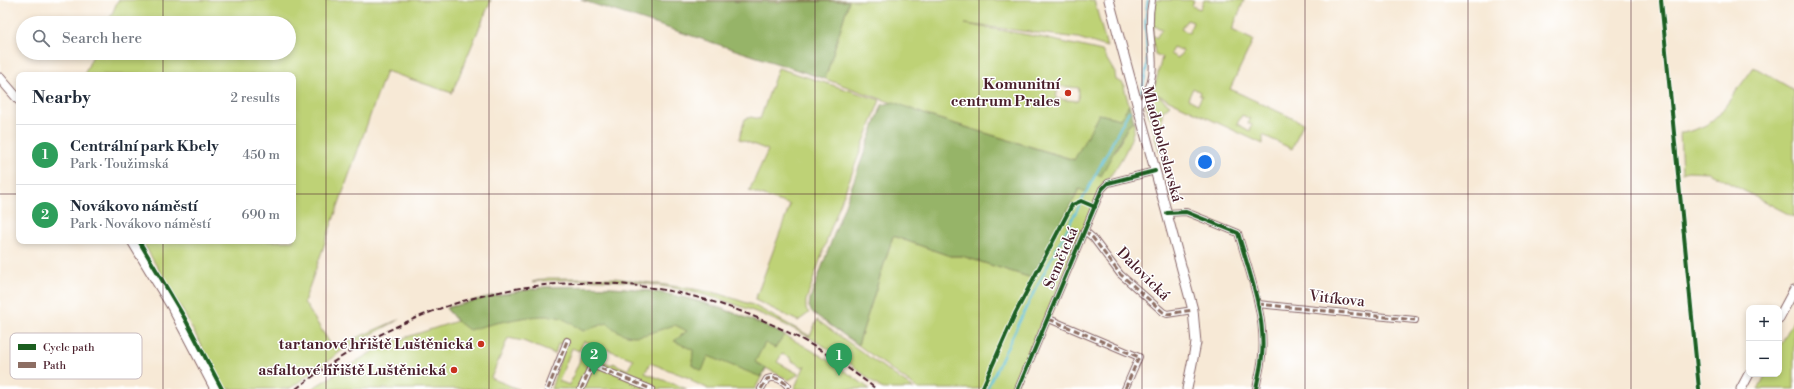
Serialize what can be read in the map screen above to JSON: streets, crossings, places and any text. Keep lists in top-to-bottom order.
{
  "streets": {
    "main road": ["Mladoboleslavská"],
    "street": ["Semčická", "Dalovická", "Vitíkova"]
  },
  "crossings": [
    ["Mladoboleslavská", "Semčická"],
    ["Mladoboleslavská", "Dalovická"],
    ["Semčická", "Dalovická"]
  ],
  "places": ["Komunitní centrum Prales", "tartanové hřiště Luštěnická", "asfaltové hřiště Luštěnická"],
  "legend": ["Cycle path", "Path"],
  "page": {
    "search": "Search here",
    "heading": ["Nearby", "2 results"],
    "list": [
      {
        "mark": "1",
        "name": "Centrální park Kbely",
        "note": "Park · Toužimská",
        "value": "450 m"
      },
      {
        "mark": "2",
        "name": "Novákovo náměstí",
        "note": "Park · Novákovo náměstí",
        "value": "690 m"
      }
    ],
    "map_buttons": ["+", "−"],
    "pins": ["2", "1"]
  }
}
